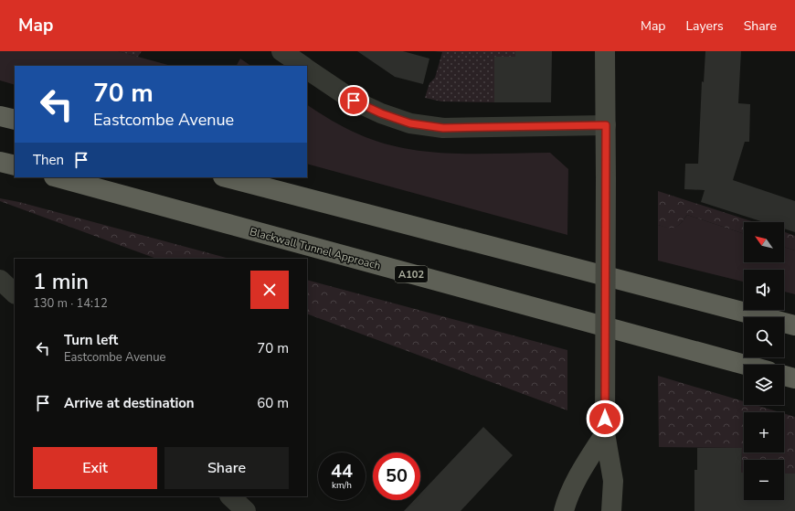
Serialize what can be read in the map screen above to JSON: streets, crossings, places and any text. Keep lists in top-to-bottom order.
{
  "streets": {
    "highway": ["Blackwall Tunnel Approach", "A102"]
  },
  "north": "top left",
  "page": {
    "header": "Map",
    "nav": ["Map", "Layers", "Share"],
    "turn": ["70 m", "Eastcombe Avenue"],
    "then": "Then",
    "map_buttons": ["+", "−"],
    "heading": ["1 min", "130 m · 14:12"],
    "list": [
      {
        "name": "Turn left",
        "note": "Eastcombe Avenue",
        "value": "70 m"
      },
      {
        "name": "Arrive at destination",
        "value": "60 m"
      }
    ],
    "buttons": ["Exit", "Share"],
    "speed": "44 km/h",
    "limit": "50"
  }
}
